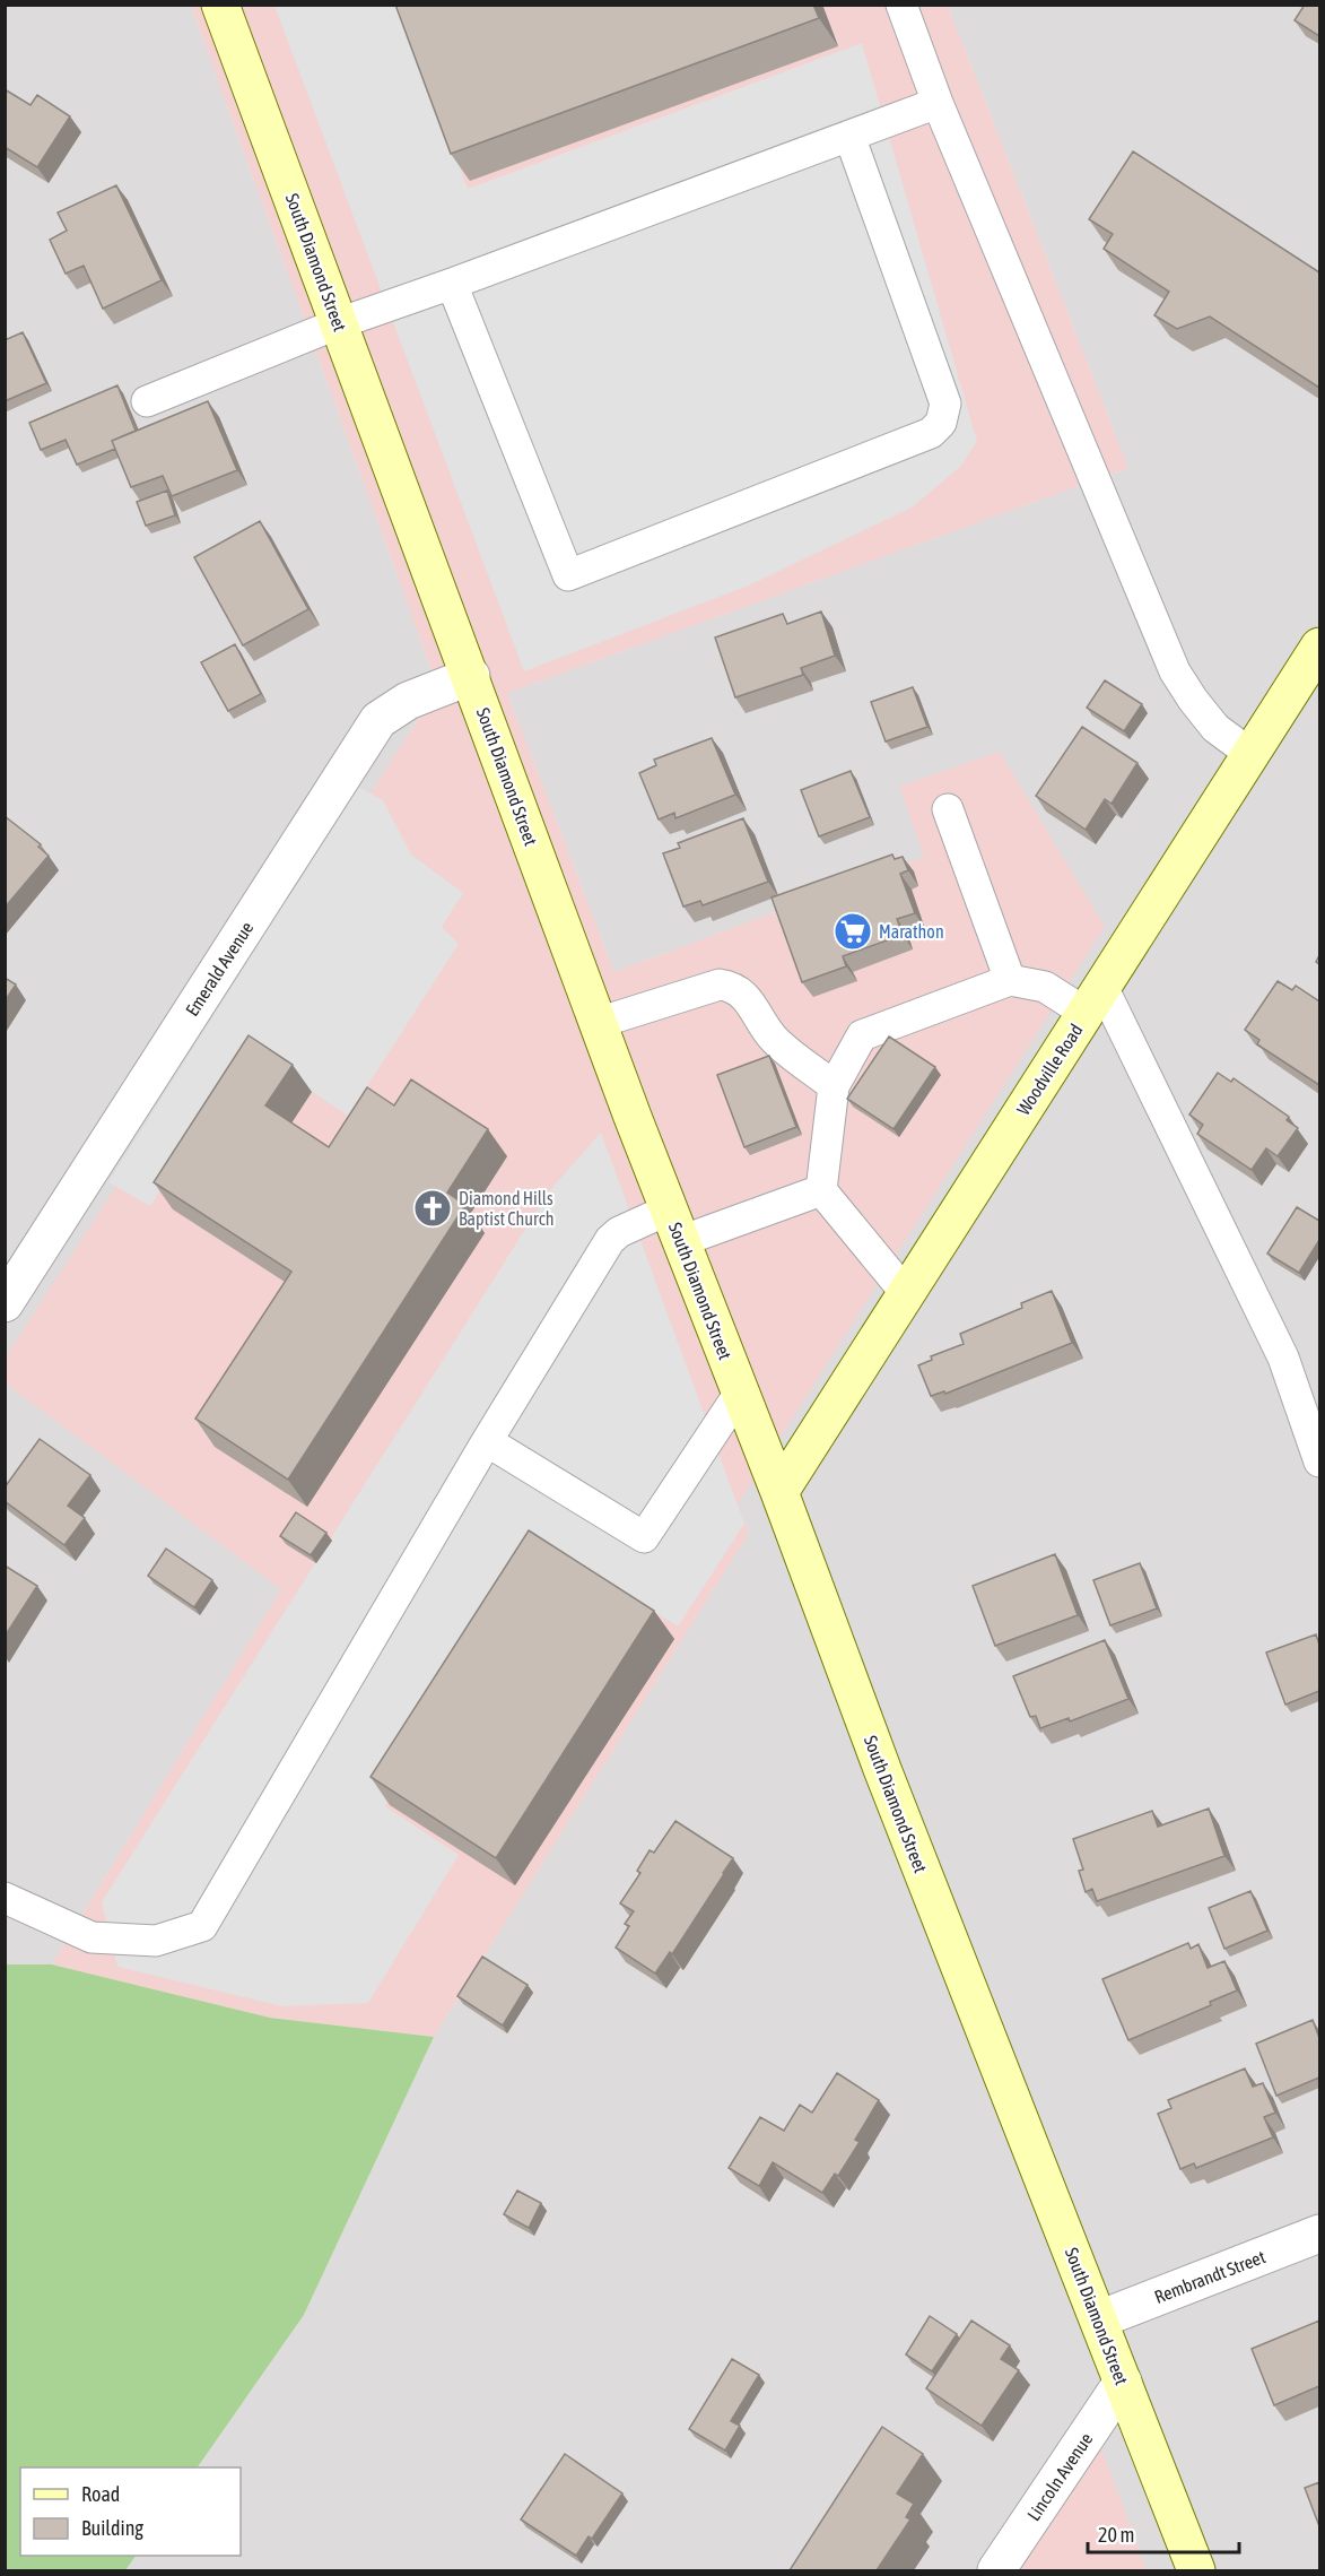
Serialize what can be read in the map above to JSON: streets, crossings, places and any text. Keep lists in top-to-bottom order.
{
  "streets": {
    "street": [
      "South Diamond Street",
      "Emerald Avenue",
      "Woodville Road",
      "Rembrandt Street",
      "Lincoln Avenue"
    ]
  },
  "crossings": [
    ["South Diamond Street", "Emerald Avenue"],
    ["South Diamond Street", "Woodville Road"],
    ["South Diamond Street", "Rembrandt Street"],
    ["South Diamond Street", "Lincoln Avenue"]
  ],
  "places": {
    "supermarket": ["Marathon"],
    "church": ["Diamond Hills Baptist Church"]
  },
  "legend": ["Road", "Building"],
  "scale_bar": "20 m"
}
